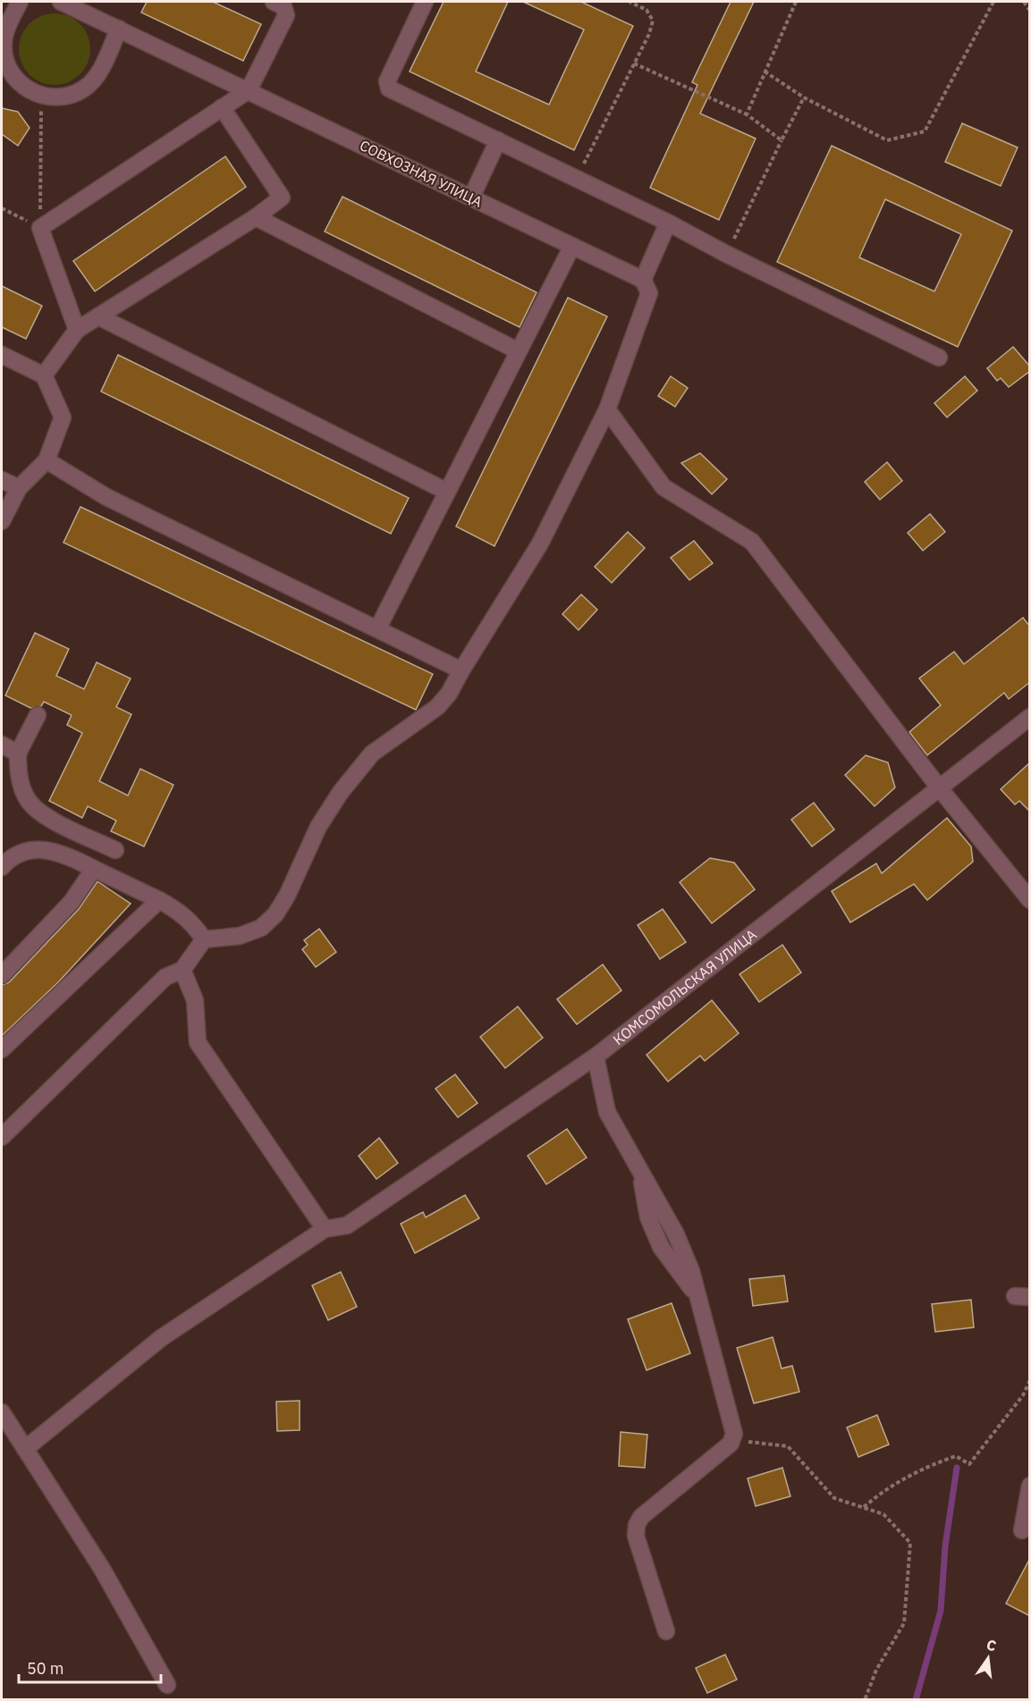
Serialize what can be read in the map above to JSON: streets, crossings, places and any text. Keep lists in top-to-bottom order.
{
  "streets": {
    "street": ["СОВХОЗНАЯ УЛИЦА", "КОМСОМОЛЬСКАЯ УЛИЦА"]
  },
  "scale_bar": "50 m",
  "north": "top"
}
